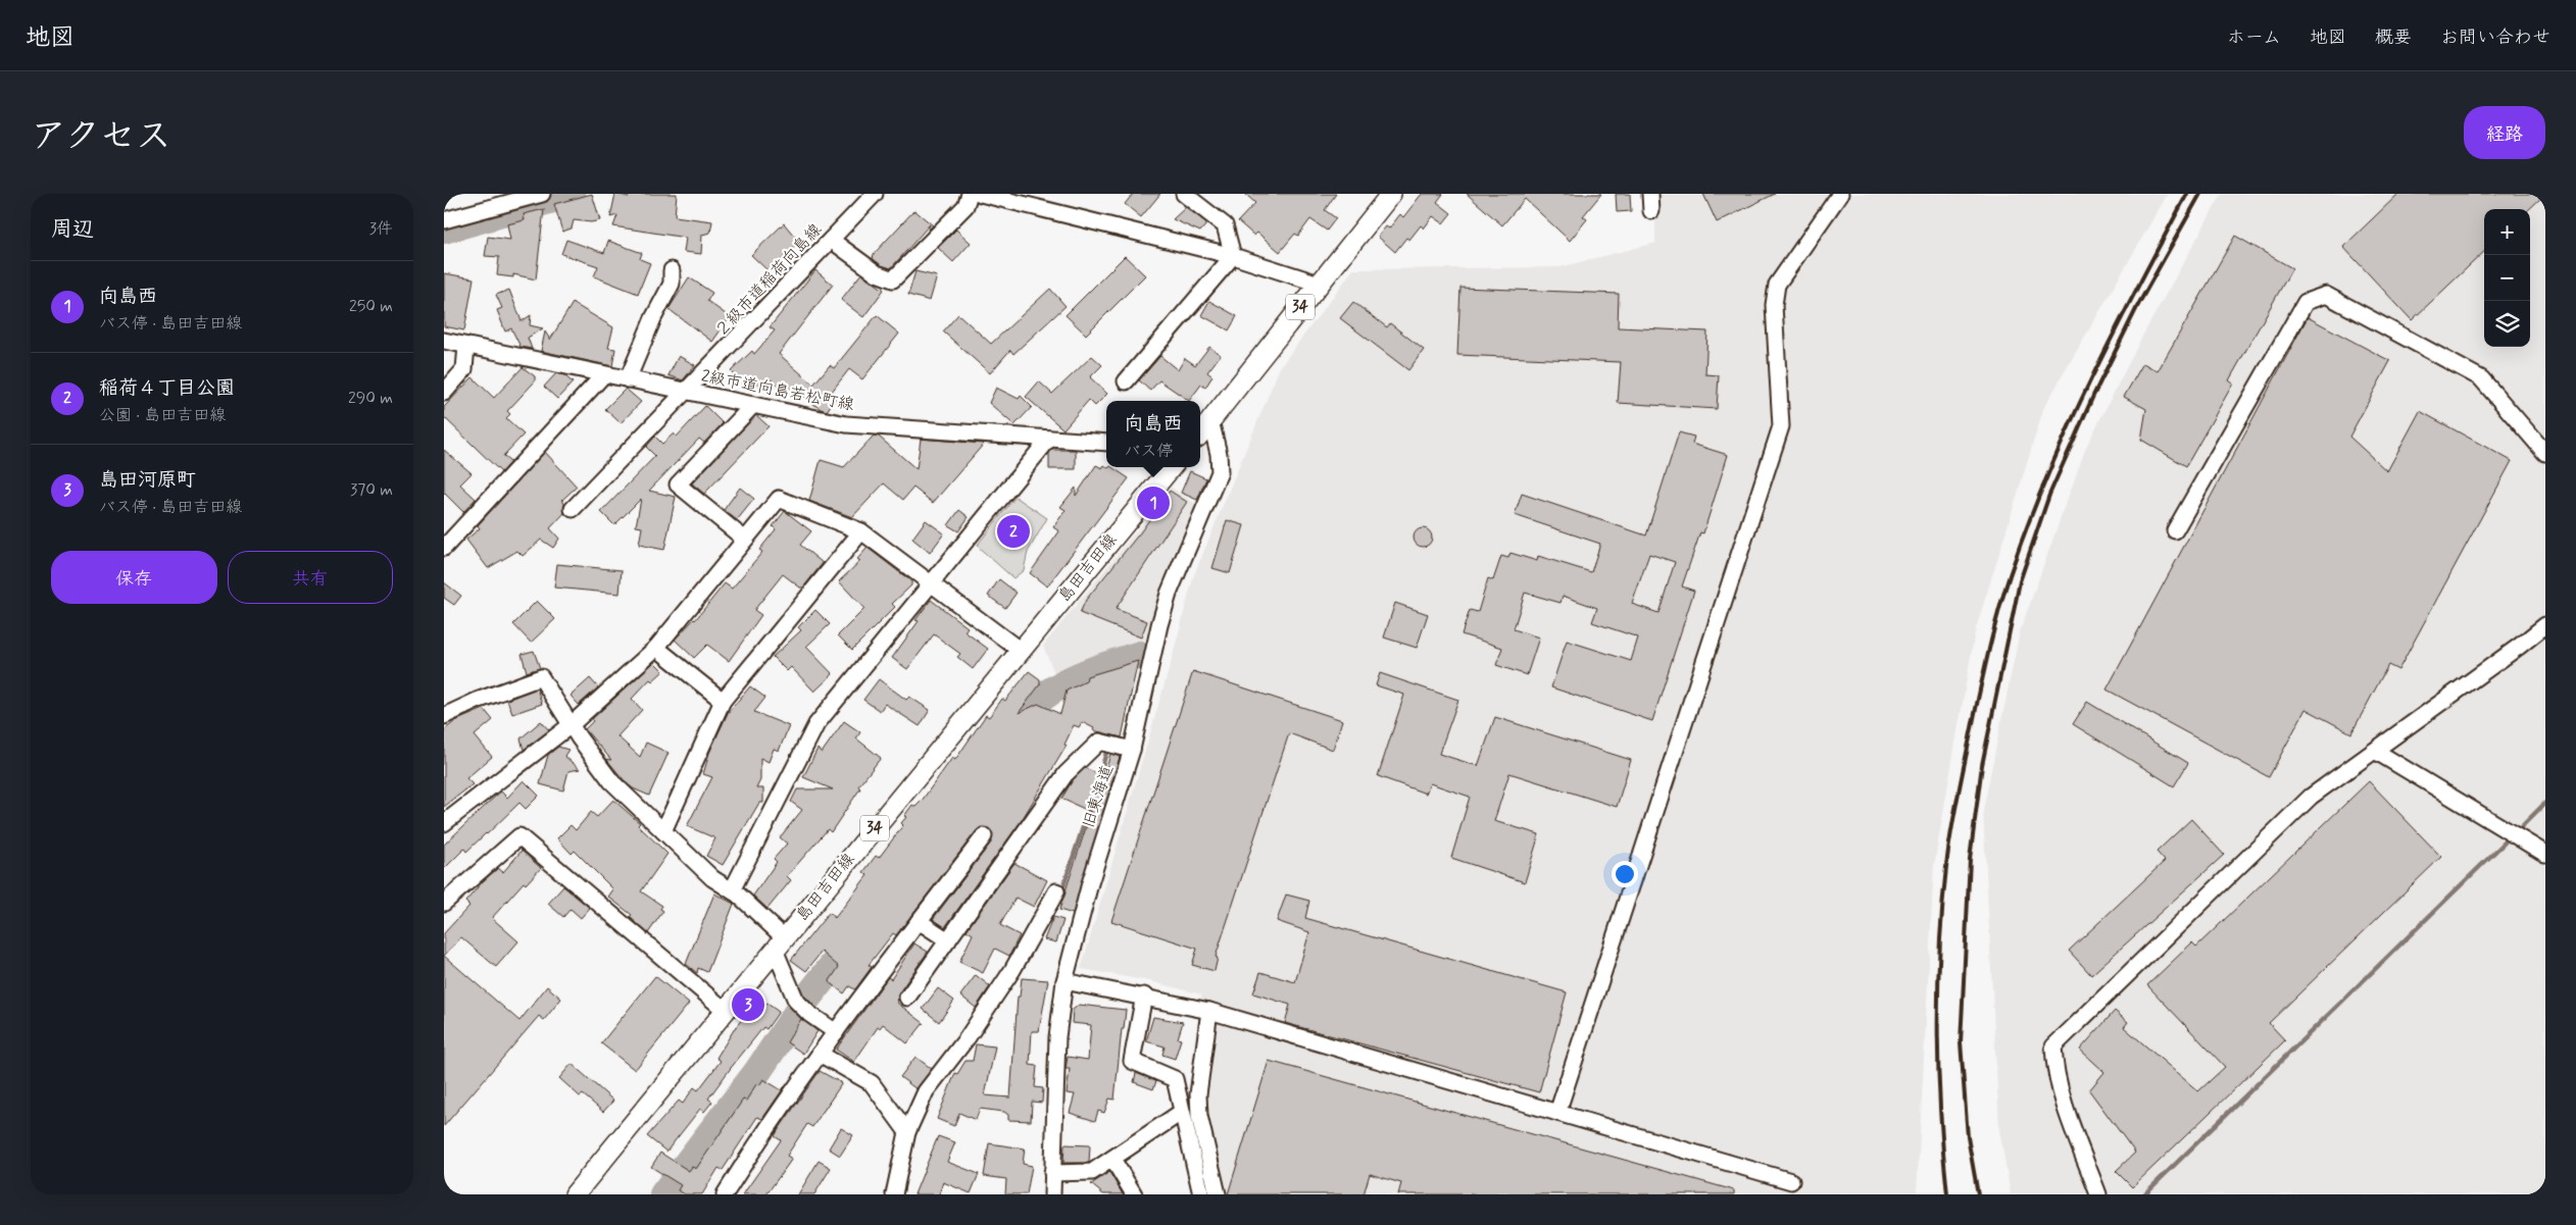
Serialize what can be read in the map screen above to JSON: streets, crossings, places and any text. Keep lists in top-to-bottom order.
{
  "streets": {
    "main road": ["34", "島田吉田線"],
    "street": ["２級市道稲荷向島線", "2級市道向島若松町線", "旧東海道"]
  },
  "crossings": [
    ["２級市道稲荷向島線", "2級市道向島若松町線"],
    ["34", "旧東海道"]
  ],
  "page": {
    "header": "地図",
    "nav": [
      "ホーム",
      "地図",
      "概要",
      "お問い合わせ"
    ],
    "title": "アクセス",
    "buttons": [
      "経路",
      ["保存", "共有"]
    ],
    "heading": ["周辺", "3件"],
    "map_buttons": ["+", "−"],
    "list": [
      {
        "mark": "1",
        "name": "向島西",
        "note": "バス停 · 島田吉田線",
        "value": "250 m"
      },
      {
        "mark": "2",
        "name": "稲荷４丁目公園",
        "note": "公園 · 島田吉田線",
        "value": "290 m"
      },
      {
        "mark": "3",
        "name": "島田河原町",
        "note": "バス停 · 島田吉田線",
        "value": "370 m"
      }
    ],
    "popup": ["向島西", "バス停"],
    "pins": ["1", "2", "3"]
  }
}
